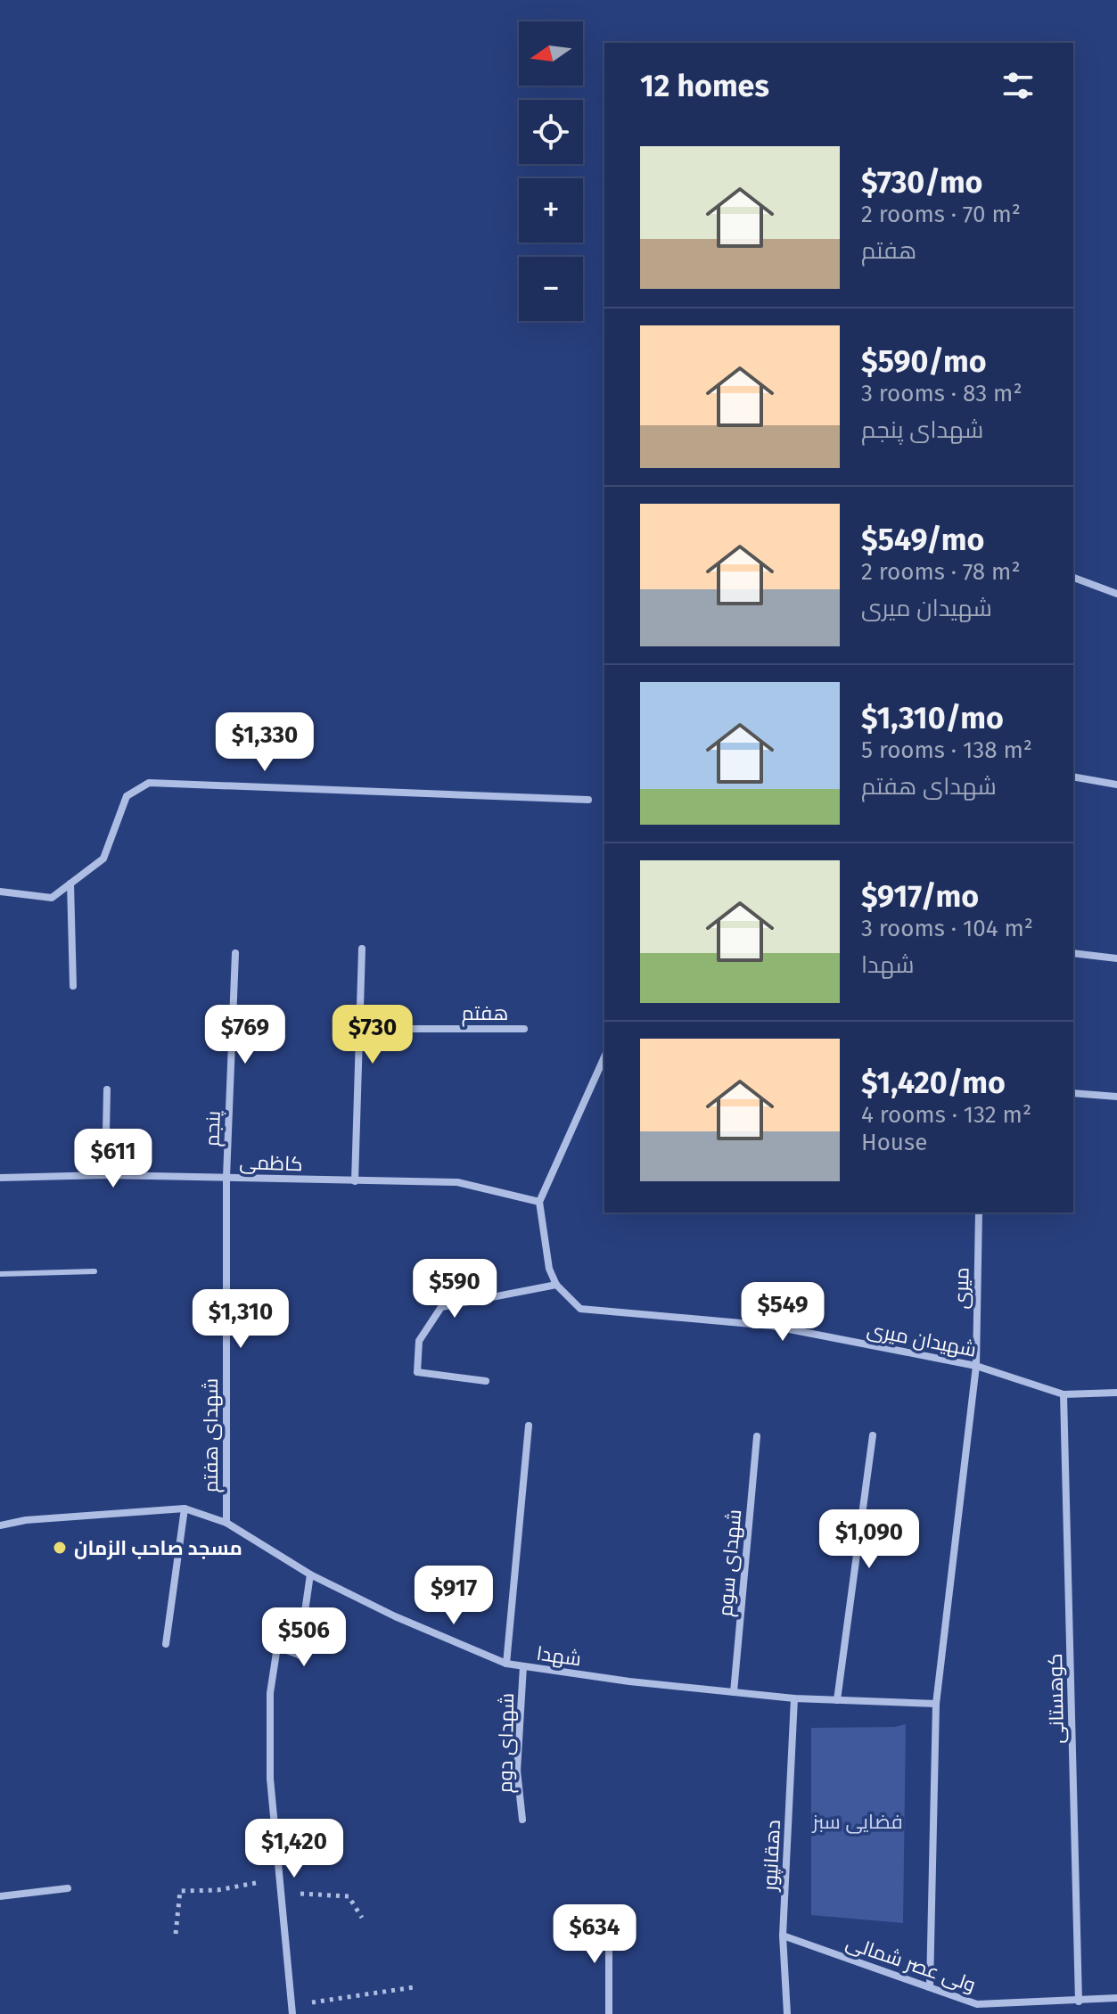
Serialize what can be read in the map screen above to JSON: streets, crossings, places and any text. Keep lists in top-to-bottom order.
{
  "streets": {
    "street": [
      "هفتم",
      "پنجم",
      "کاظمی",
      "میری",
      "شهیدان میری",
      "شهدای هفتم",
      "شهدای سوم",
      "شهدا",
      "کوهستانی",
      "شهدای دوم",
      "دهقانپور",
      "ولی عصر شمالی"
    ]
  },
  "crossings": [
    ["پنجم", "کاظمی"],
    ["پنجم", "شهدای هفتم"],
    ["کاظمی", "شهدای هفتم"],
    ["میری", "شهیدان میری"],
    ["شهیدان میری", "کوهستانی"],
    ["شهدای هفتم", "شهدا"],
    ["شهدای سوم", "شهدا"],
    ["شهدا", "شهدای دوم"],
    ["شهدا", "دهقانپور"],
    ["کوهستانی", "ولی عصر شمالی"],
    ["دهقانپور", "ولی عصر شمالی"]
  ],
  "parks": ["فضایی سبز"],
  "places": ["مسجد صاحب الزمان"],
  "north": "left",
  "page": {
    "map_buttons": ["+", "−"],
    "heading": "12 homes",
    "list": [
      {
        "name": "$730/mo",
        "note": "2 rooms · 70 m² · هفتم"
      },
      {
        "name": "$590/mo",
        "note": "3 rooms · 83 m² · شهدای پنجم"
      },
      {
        "name": "$549/mo",
        "note": "2 rooms · 78 m² · شهیدان میری"
      },
      {
        "name": "$1,310/mo",
        "note": "5 rooms · 138 m² · شهدای هفتم"
      },
      {
        "name": "$917/mo",
        "note": "3 rooms · 104 m² · شهدا"
      },
      {
        "name": "$1,420/mo",
        "note": "4 rooms · 132 m² · House"
      }
    ],
    "price": [
      "$1,330",
      "$769",
      "$730",
      "$611",
      "$590",
      "$549",
      "$1,310",
      "$1,090",
      "$917",
      "$506",
      "$1,420",
      "$634"
    ]
  }
}
